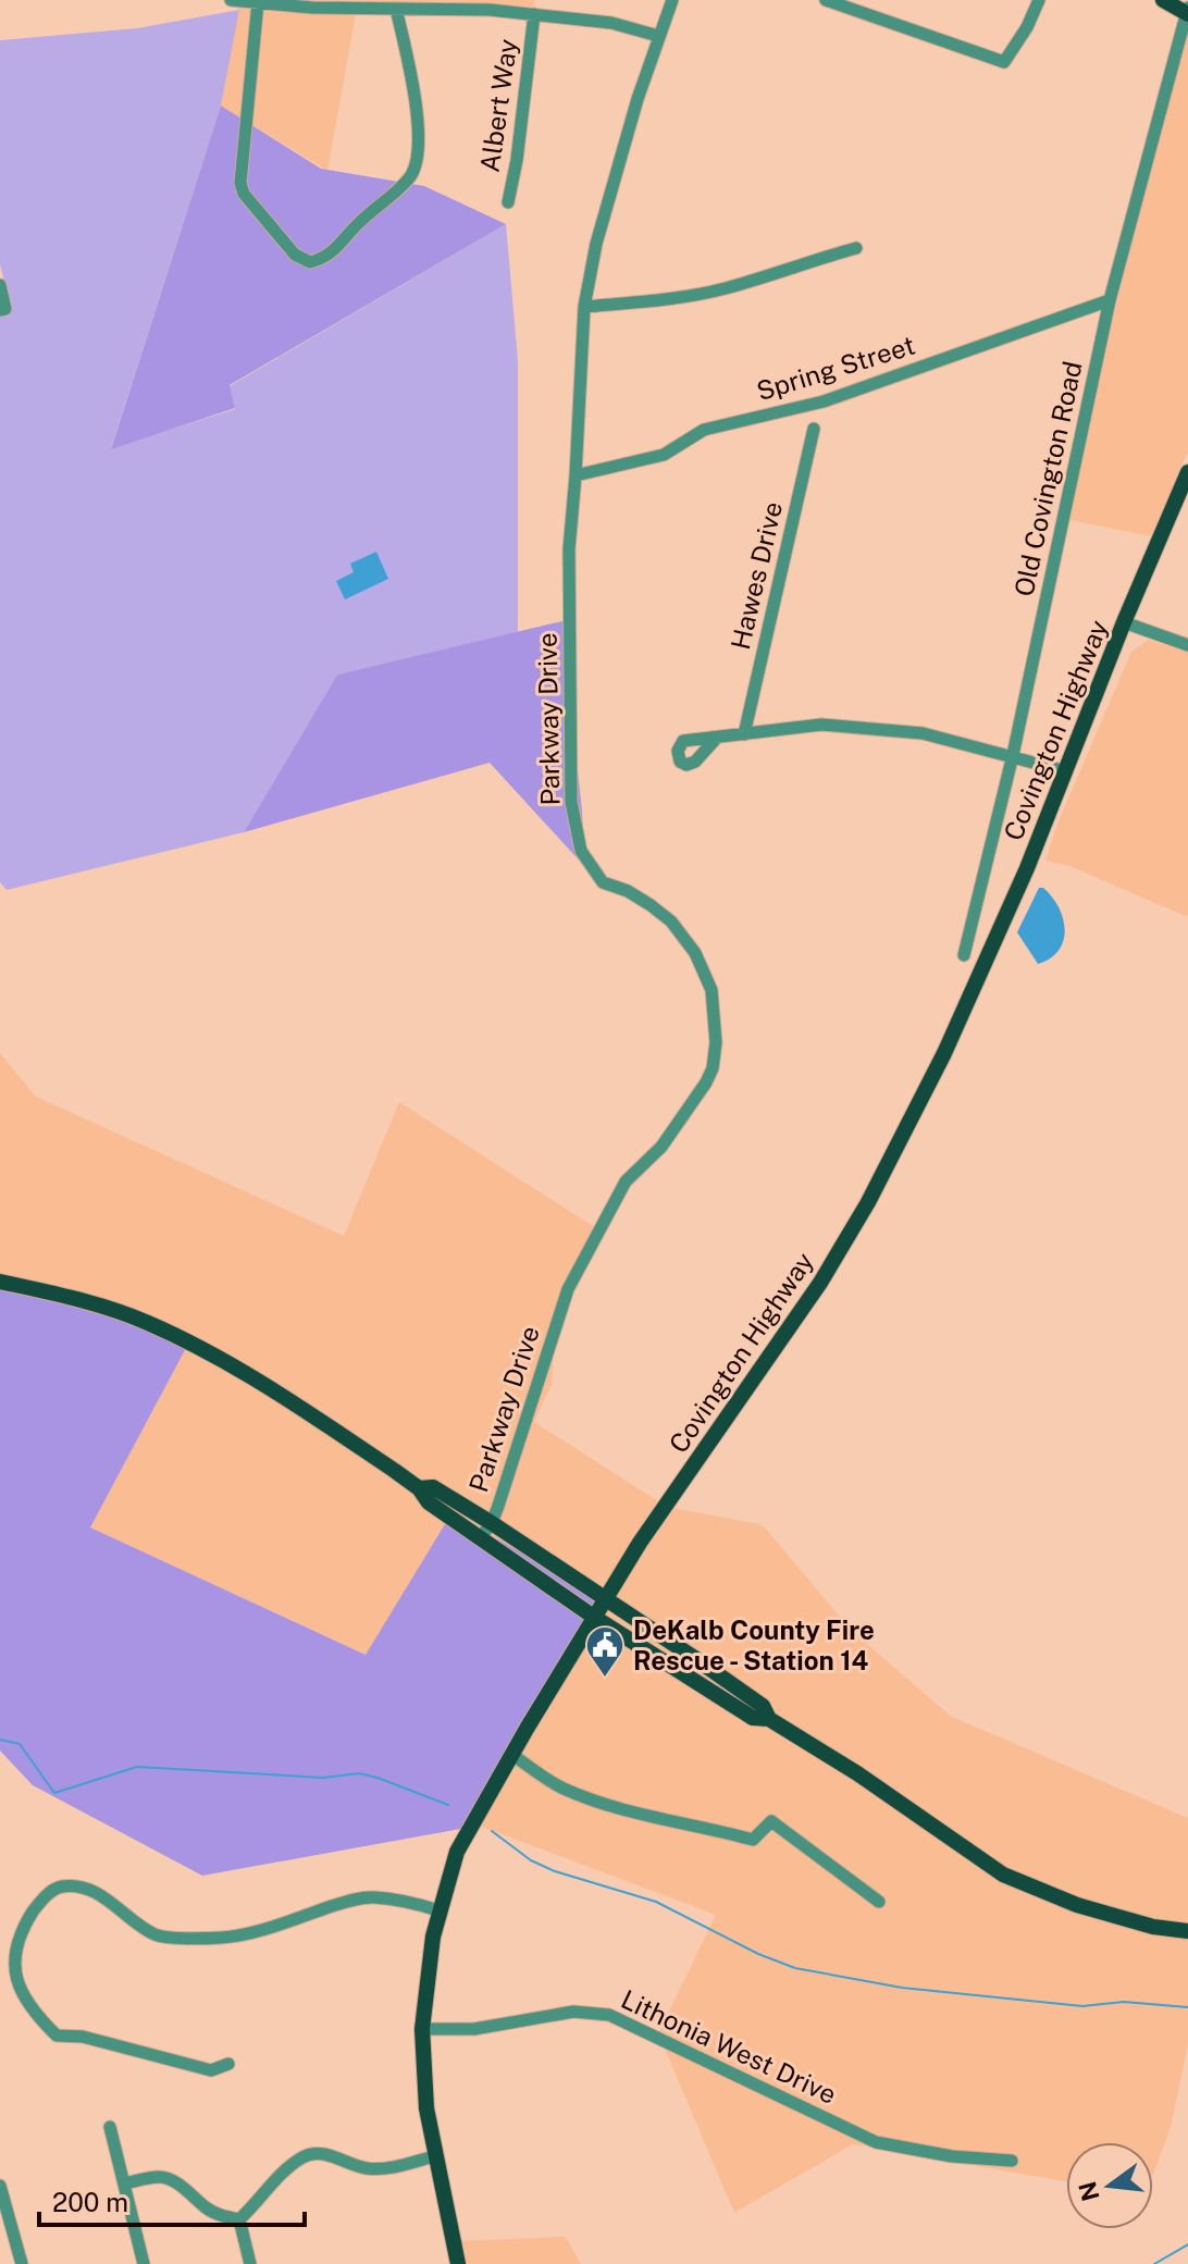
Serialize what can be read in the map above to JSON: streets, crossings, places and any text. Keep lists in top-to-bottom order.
{
  "streets": {
    "main road": ["Covington Highway"],
    "street": [
      "Albert Way",
      "Spring Street",
      "Old Covington Road",
      "Hawes Drive",
      "Parkway Drive",
      "Lithonia West Drive"
    ]
  },
  "crossings": [
    ["Spring Street", "Old Covington Road"],
    ["Spring Street", "Parkway Drive"],
    ["Covington Highway", "Lithonia West Drive"]
  ],
  "places": {
    "public building": ["DeKalb County Fire Rescue - Station 14"]
  },
  "scale_bar": "200 m",
  "north": "left"
}
